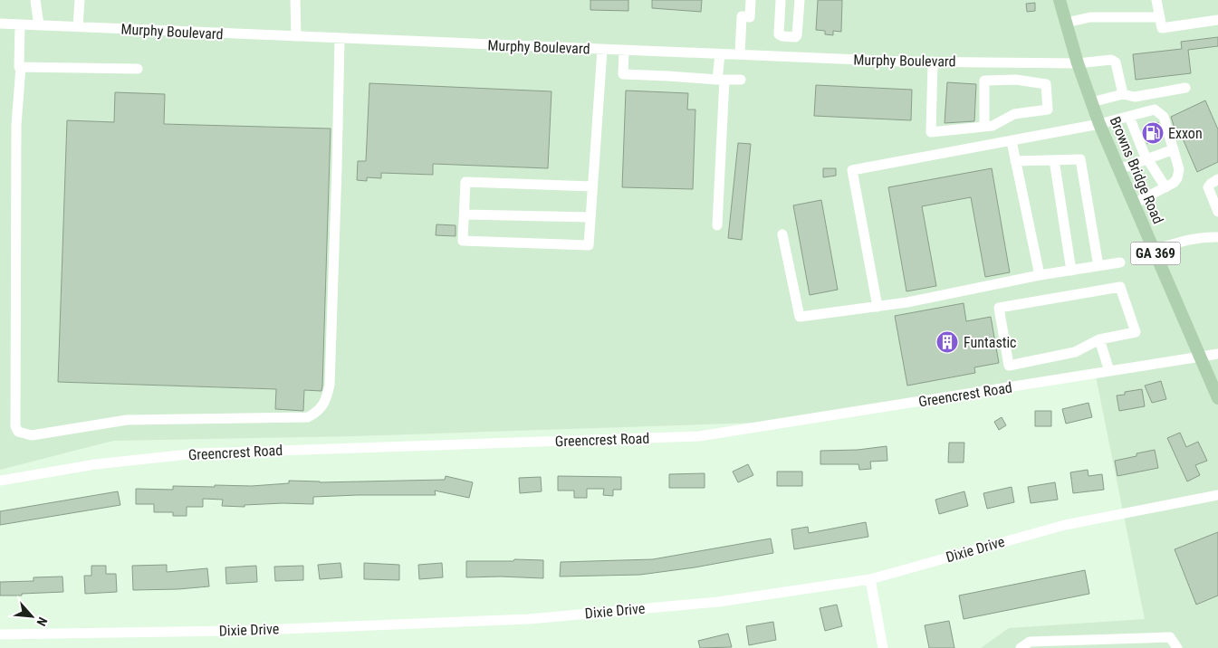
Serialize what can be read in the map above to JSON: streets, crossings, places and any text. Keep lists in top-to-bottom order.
{
  "streets": {
    "main road": ["Browns Bridge Road", "GA 369"],
    "street": ["Murphy Boulevard", "Greencrest Road", "Dixie Drive"]
  },
  "crossings": [
    ["Murphy Boulevard", "Browns Bridge Road"],
    ["Browns Bridge Road", "Greencrest Road"]
  ],
  "places": {
    "fuel station": ["Exxon"],
    "building": ["Funtastic"]
  },
  "north": "bottom right"
}
